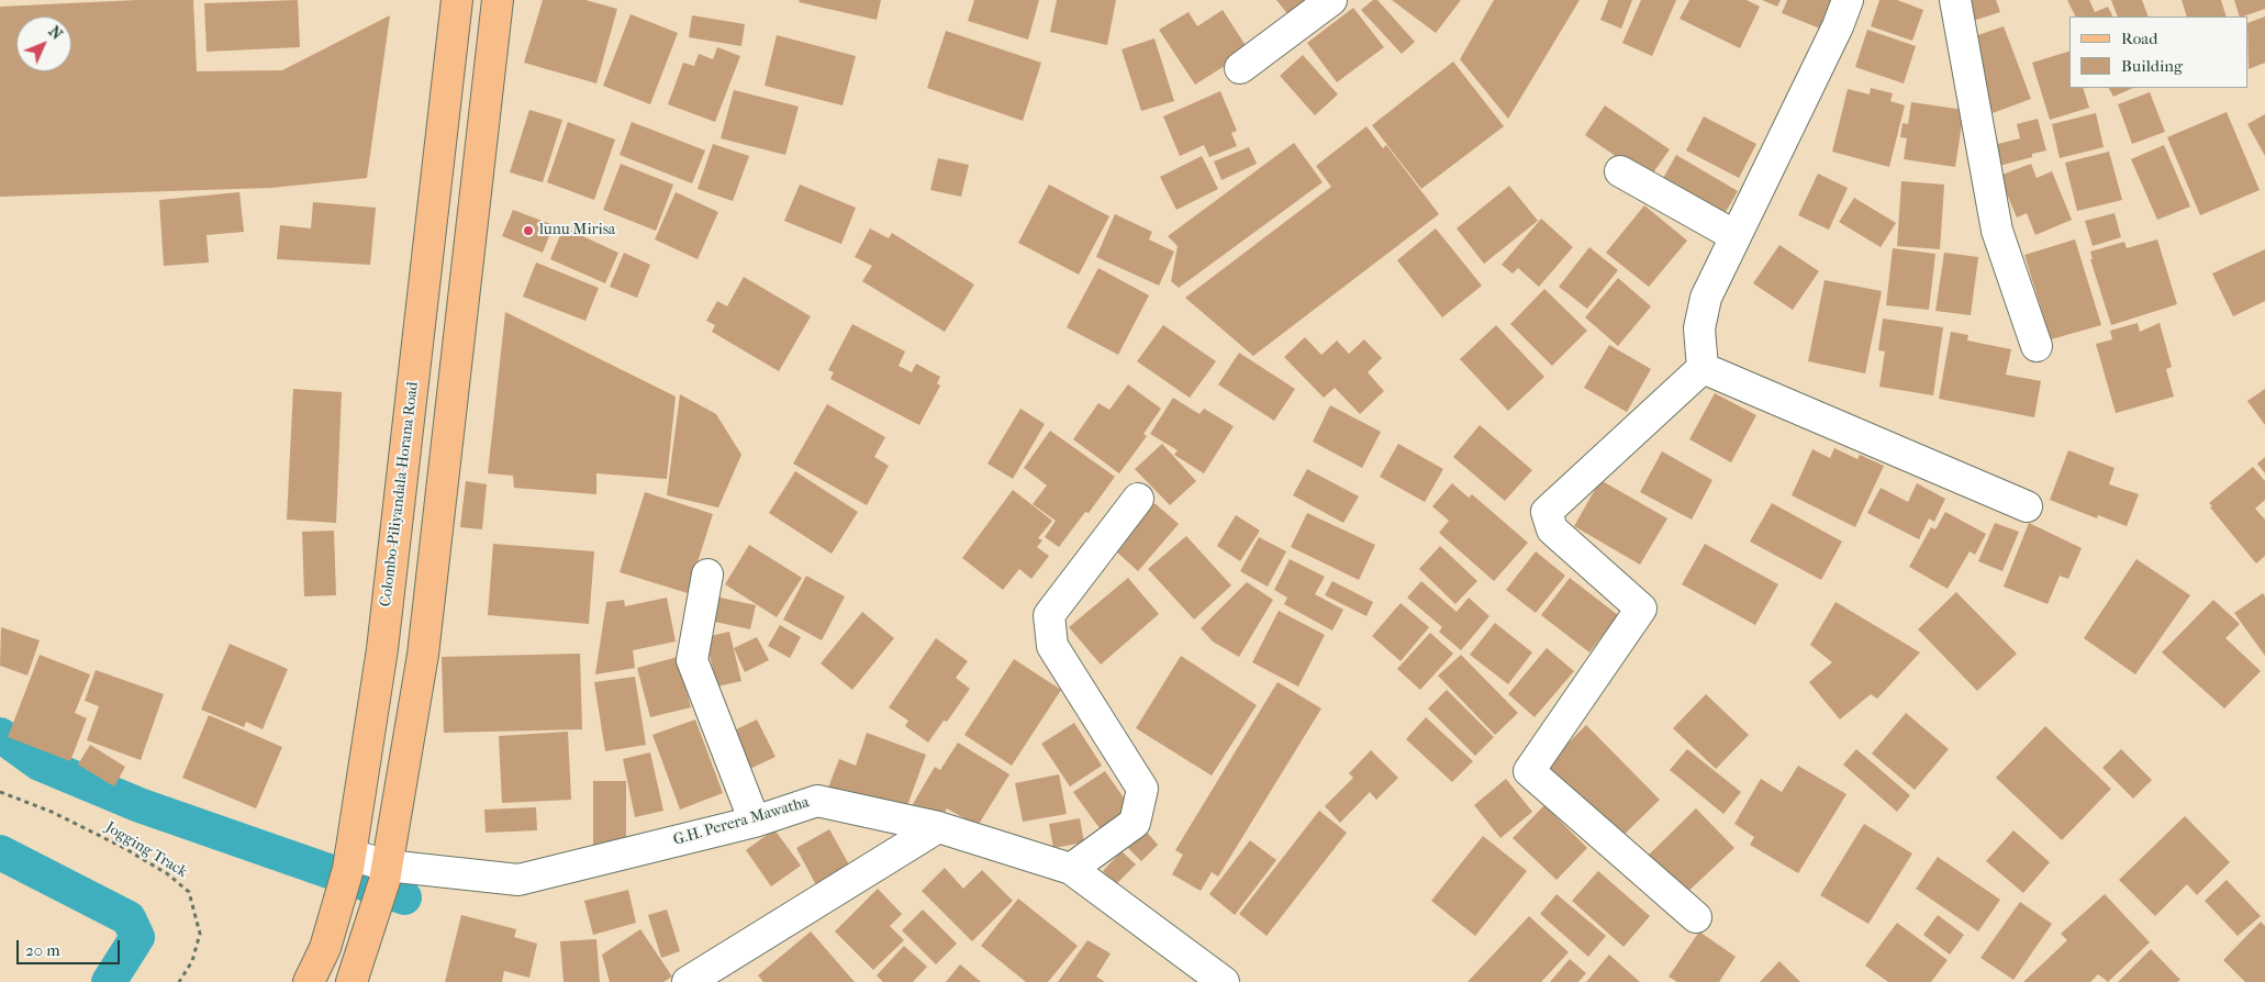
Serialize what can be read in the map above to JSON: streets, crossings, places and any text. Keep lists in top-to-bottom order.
{
  "streets": {
    "main road": ["Colombo-Piliyandala-Horana Road"],
    "street": ["G.H. Perera Mawatha"],
    "path": ["Jogging Track"]
  },
  "crossings": [
    ["Colombo-Piliyandala-Horana Road", "G.H. Perera Mawatha"]
  ],
  "places": ["lunu Mirisa"],
  "legend": ["Road", "Building"],
  "scale_bar": "20 m",
  "north": "top right"
}
